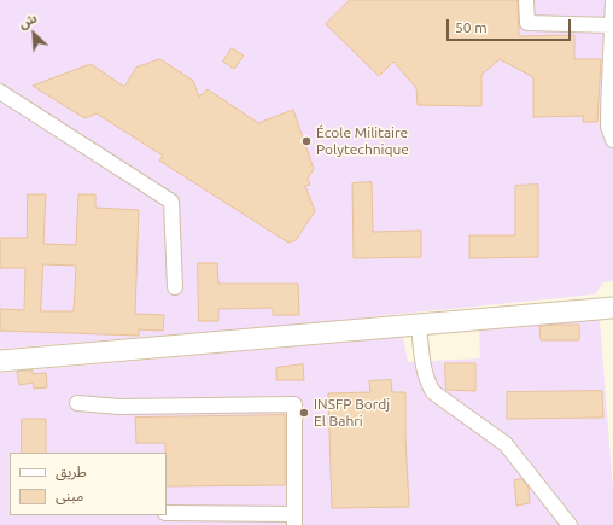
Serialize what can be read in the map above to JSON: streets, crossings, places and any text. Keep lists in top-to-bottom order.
{
  "places": ["École Militaire Polytechnique", "INSFP Bordj El Bahri"],
  "legend": ["طريق", "مبنى"],
  "scale_bar": "50 m",
  "north": "top left"
}
